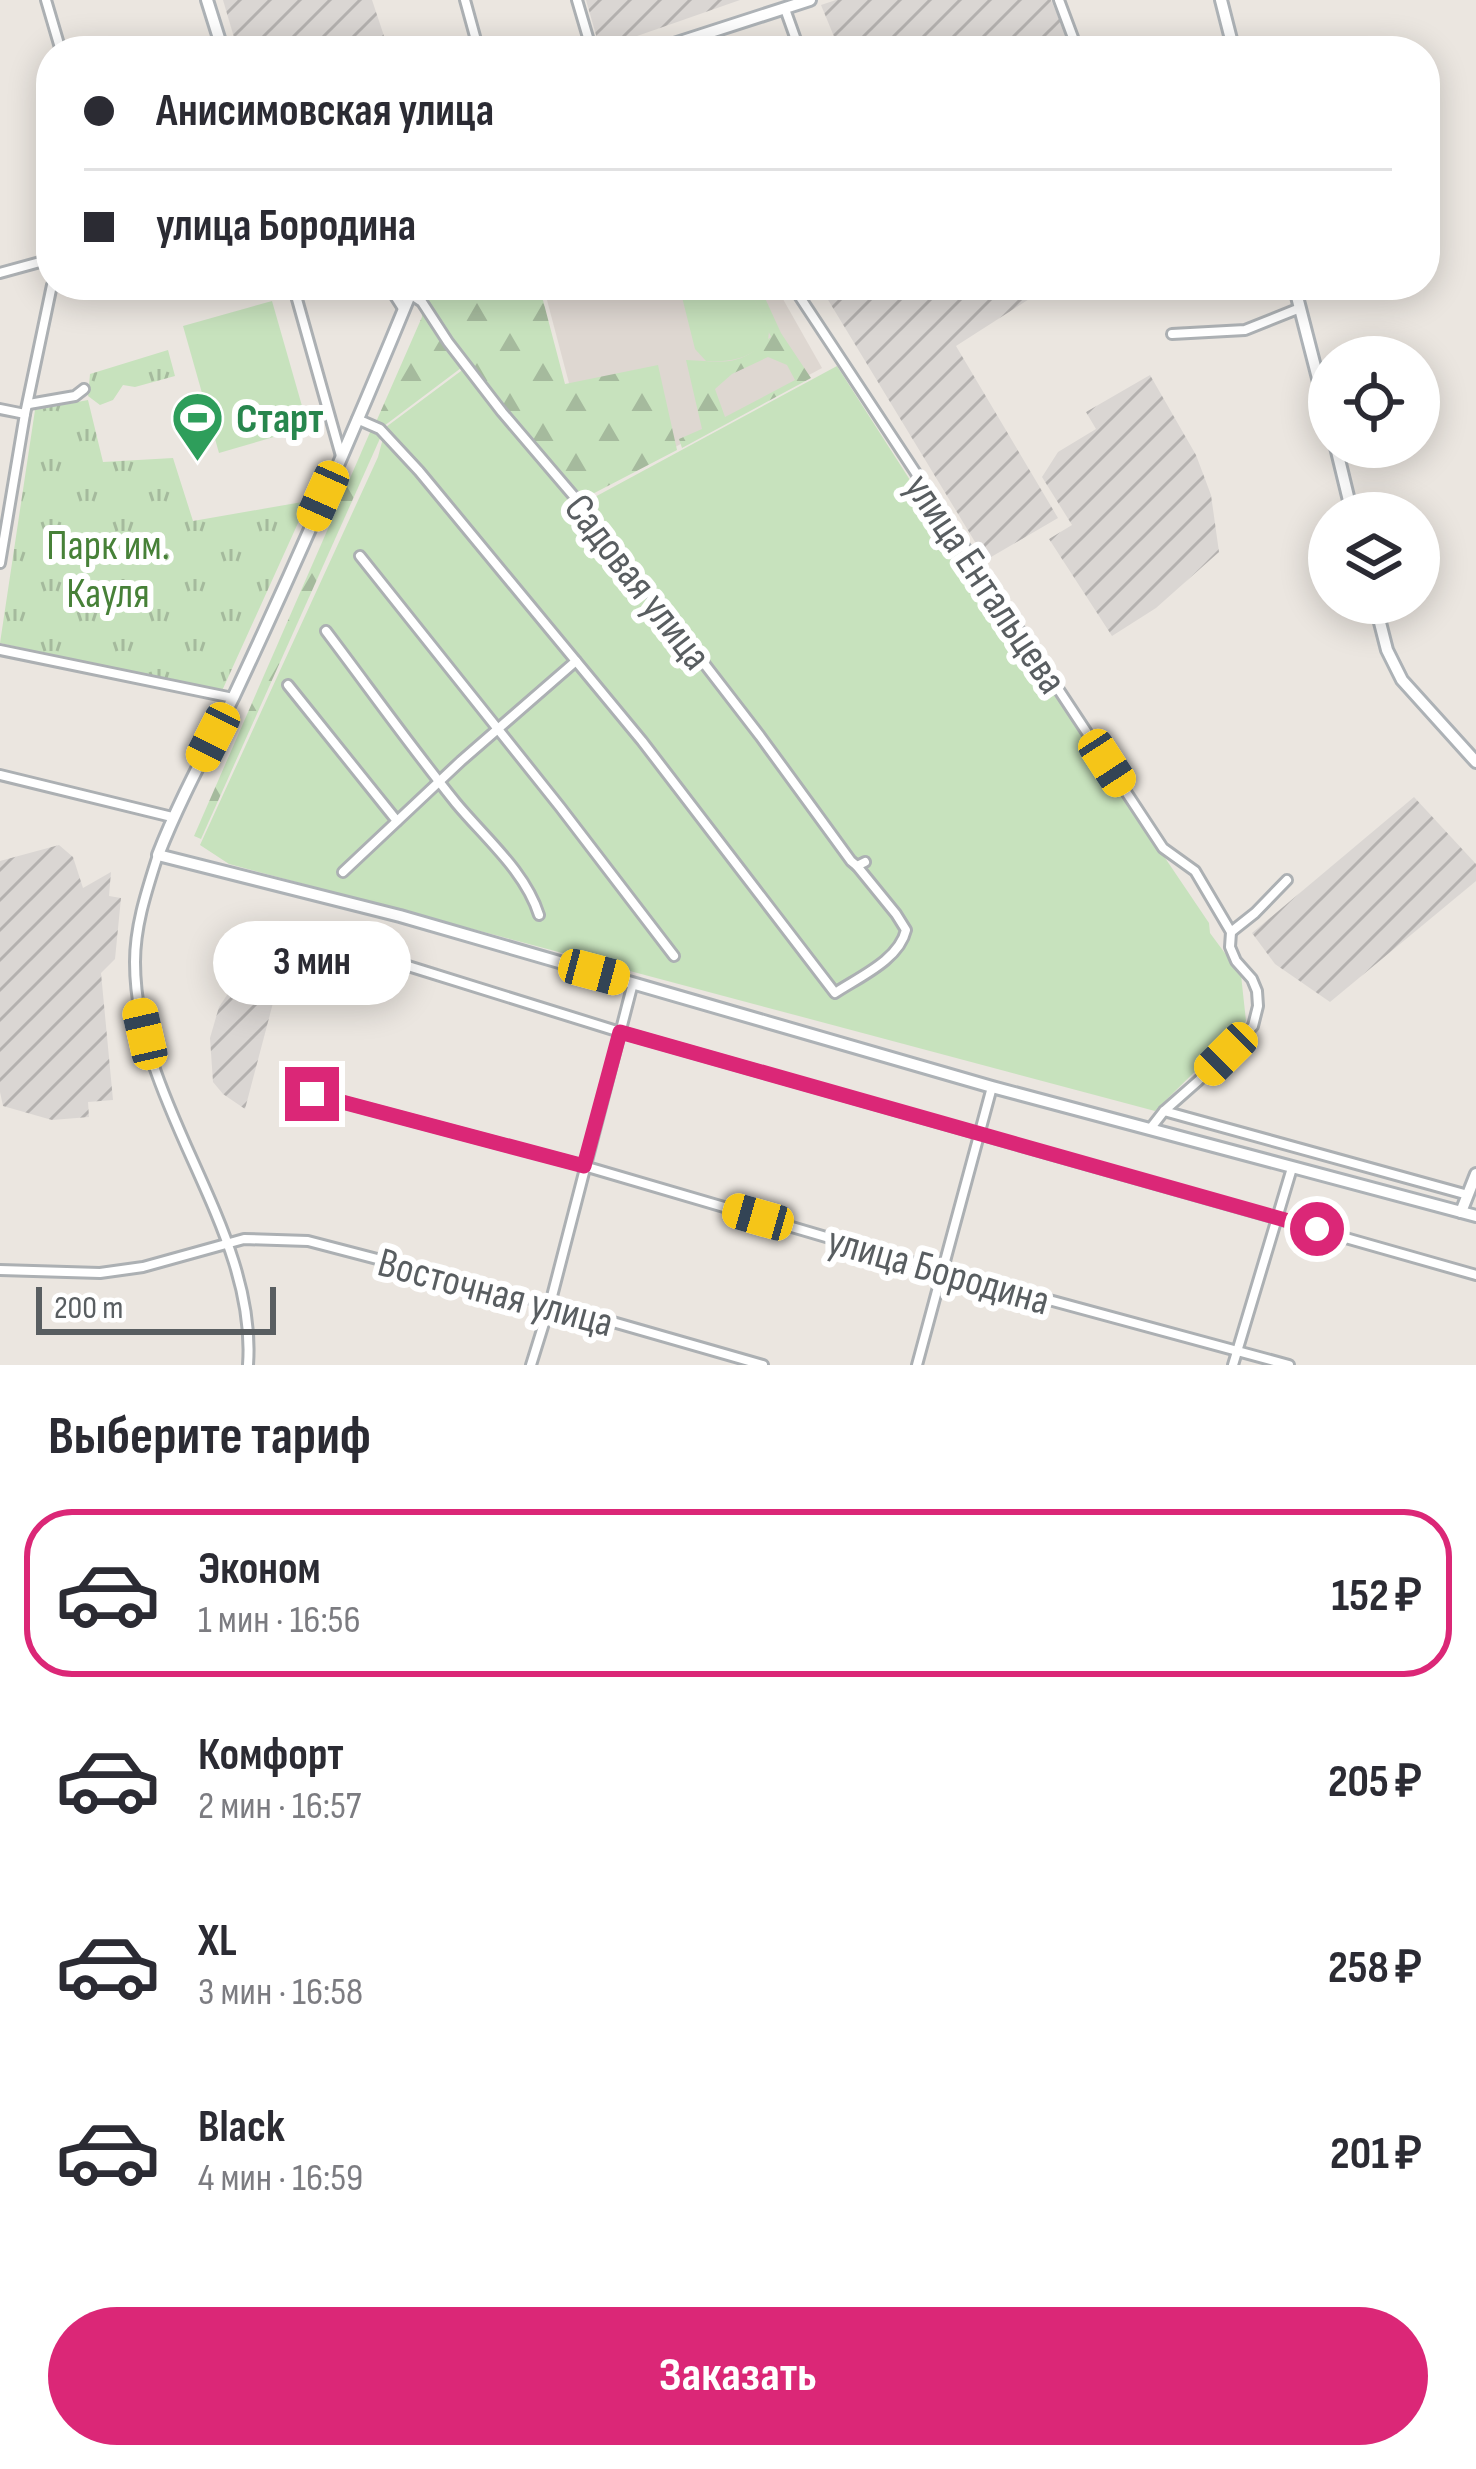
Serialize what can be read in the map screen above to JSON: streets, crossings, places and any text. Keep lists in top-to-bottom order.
{
  "streets": {
    "street": [
      "Садовая улица",
      "улица Ентальцева",
      "улица Бородина",
      "Восточная улица"
    ]
  },
  "parks": ["Парк им. Кауля"],
  "places": {
    "sports": ["Старт"]
  },
  "scale_bar": "200 m",
  "page": {
    "banner": ["Анисимовская улица", "улица Бородина"],
    "bubble": "3 мин",
    "scale": "200 m",
    "heading": "Выберите тариф",
    "list": [
      {
        "name": "Эконом",
        "note": "1 мин · 16:56",
        "value": "152 ₽"
      },
      {
        "name": "Комфорт",
        "note": "2 мин · 16:57",
        "value": "205 ₽"
      },
      {
        "name": "XL",
        "note": "3 мин · 16:58",
        "value": "258 ₽"
      },
      {
        "name": "Black",
        "note": "4 мин · 16:59",
        "value": "201 ₽"
      }
    ],
    "buttons": "Заказать"
  }
}
